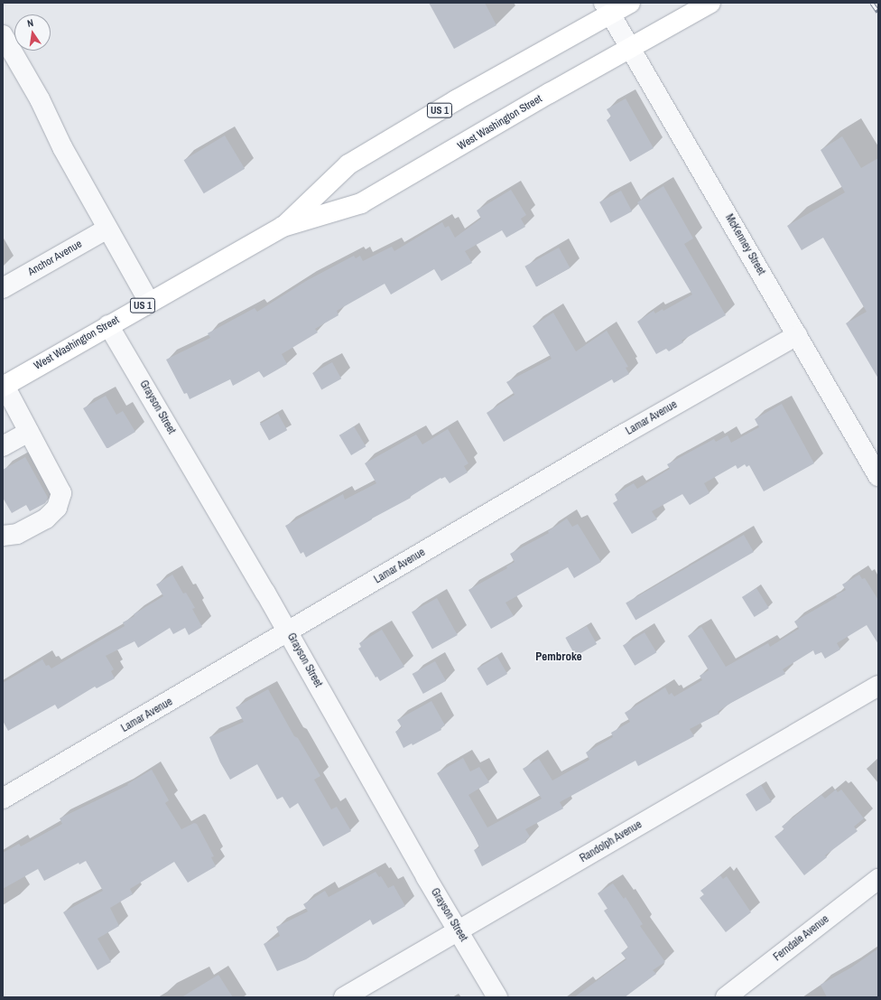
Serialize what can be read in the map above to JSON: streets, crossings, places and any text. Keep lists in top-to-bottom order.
{
  "streets": {
    "main road": ["US 1", "West Washington Street"],
    "street": [
      "McKenney Street",
      "Anchor Avenue",
      "Grayson Street",
      "Lamar Avenue",
      "Randolph Avenue",
      "Ferndale Avenue"
    ]
  },
  "crossings": [
    ["West Washington Street", "McKenney Street"],
    ["West Washington Street", "Grayson Street"],
    ["McKenney Street", "Lamar Avenue"],
    ["Grayson Street", "Lamar Avenue"],
    ["Grayson Street", "Randolph Avenue"]
  ],
  "districts": ["Pembroke"],
  "north": "top"
}
